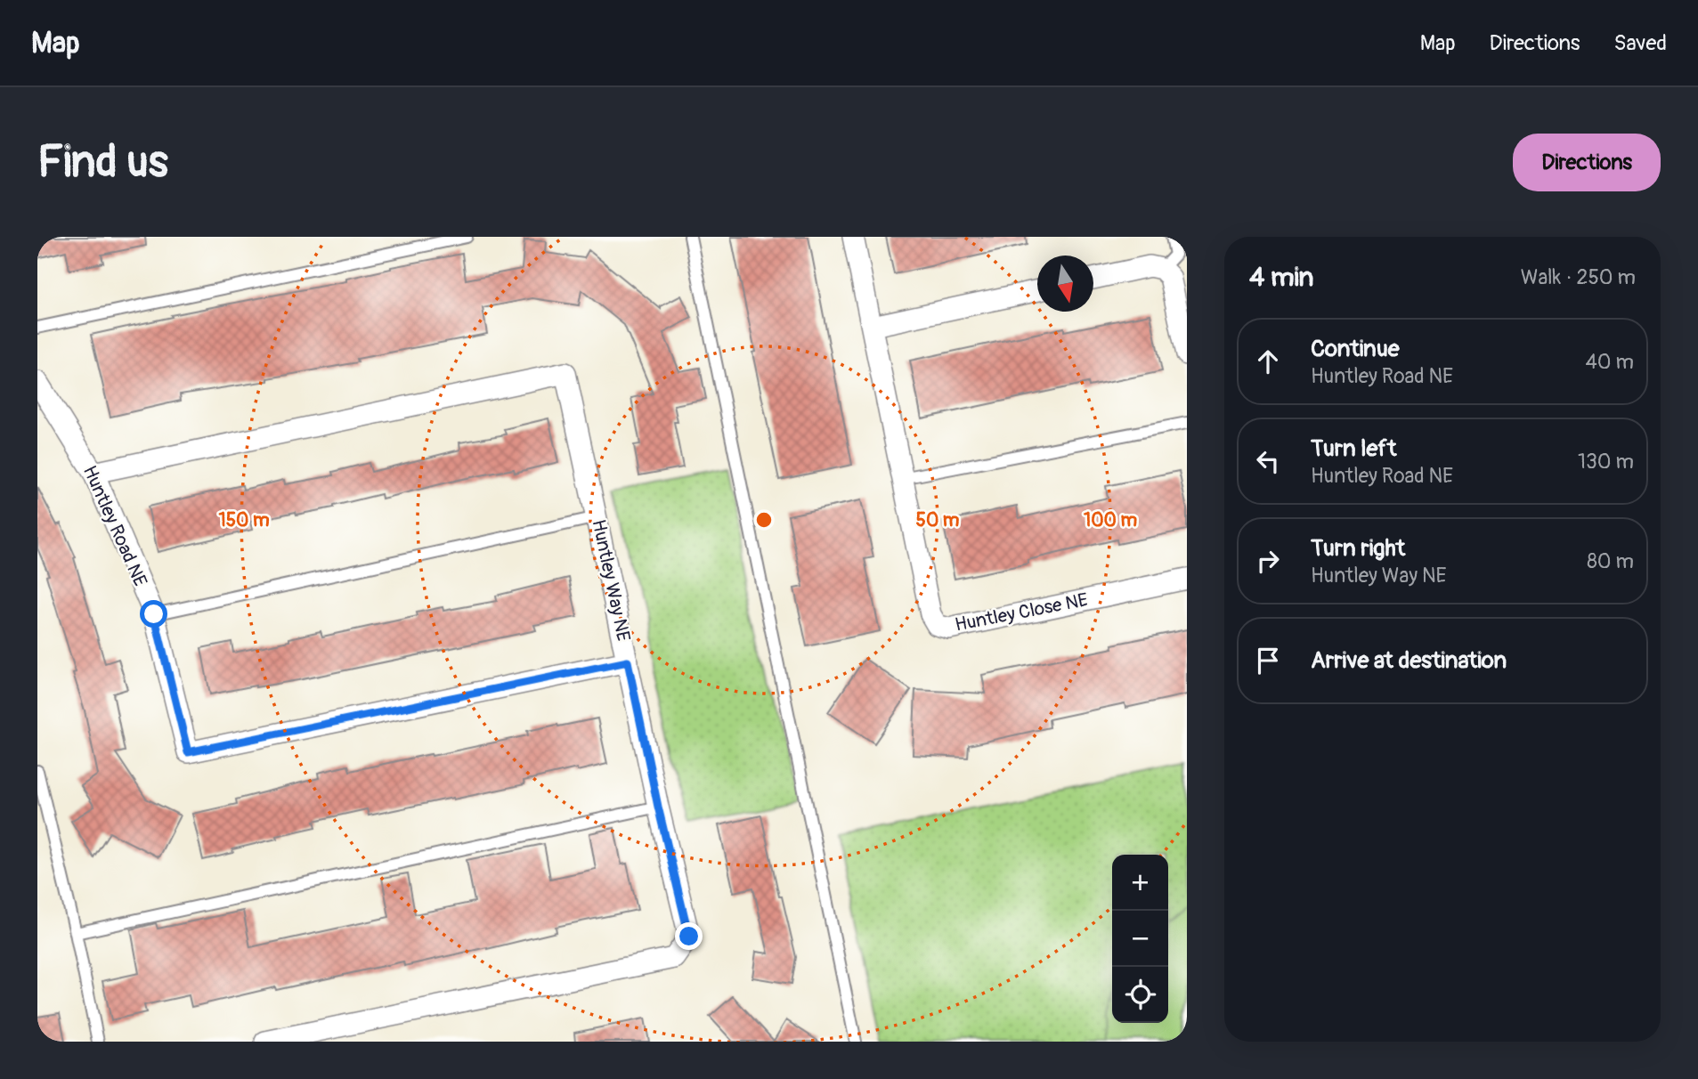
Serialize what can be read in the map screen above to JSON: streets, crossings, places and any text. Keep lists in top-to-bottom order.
{
  "streets": {
    "street": ["Huntley Road NE", "Huntley Way NE", "Huntley Close NE"]
  },
  "crossings": [
    ["Huntley Road NE", "Huntley Way NE"]
  ],
  "north": "bottom",
  "page": {
    "header": "Map",
    "nav": ["Map", "Directions", "Saved"],
    "buttons": "Directions",
    "title": "Find us",
    "heading": ["4 min", "Walk · 250 m"],
    "list": [
      ["Continue", "Huntley Road NE", "40 m"],
      ["Turn left", "Huntley Road NE", "130 m"],
      ["Turn right", "Huntley Way NE", "80 m"],
      "Arrive at destination"
    ],
    "map_buttons": ["+", "−"]
  },
  "rings": ["50 m", "100 m", "150 m"]
}
